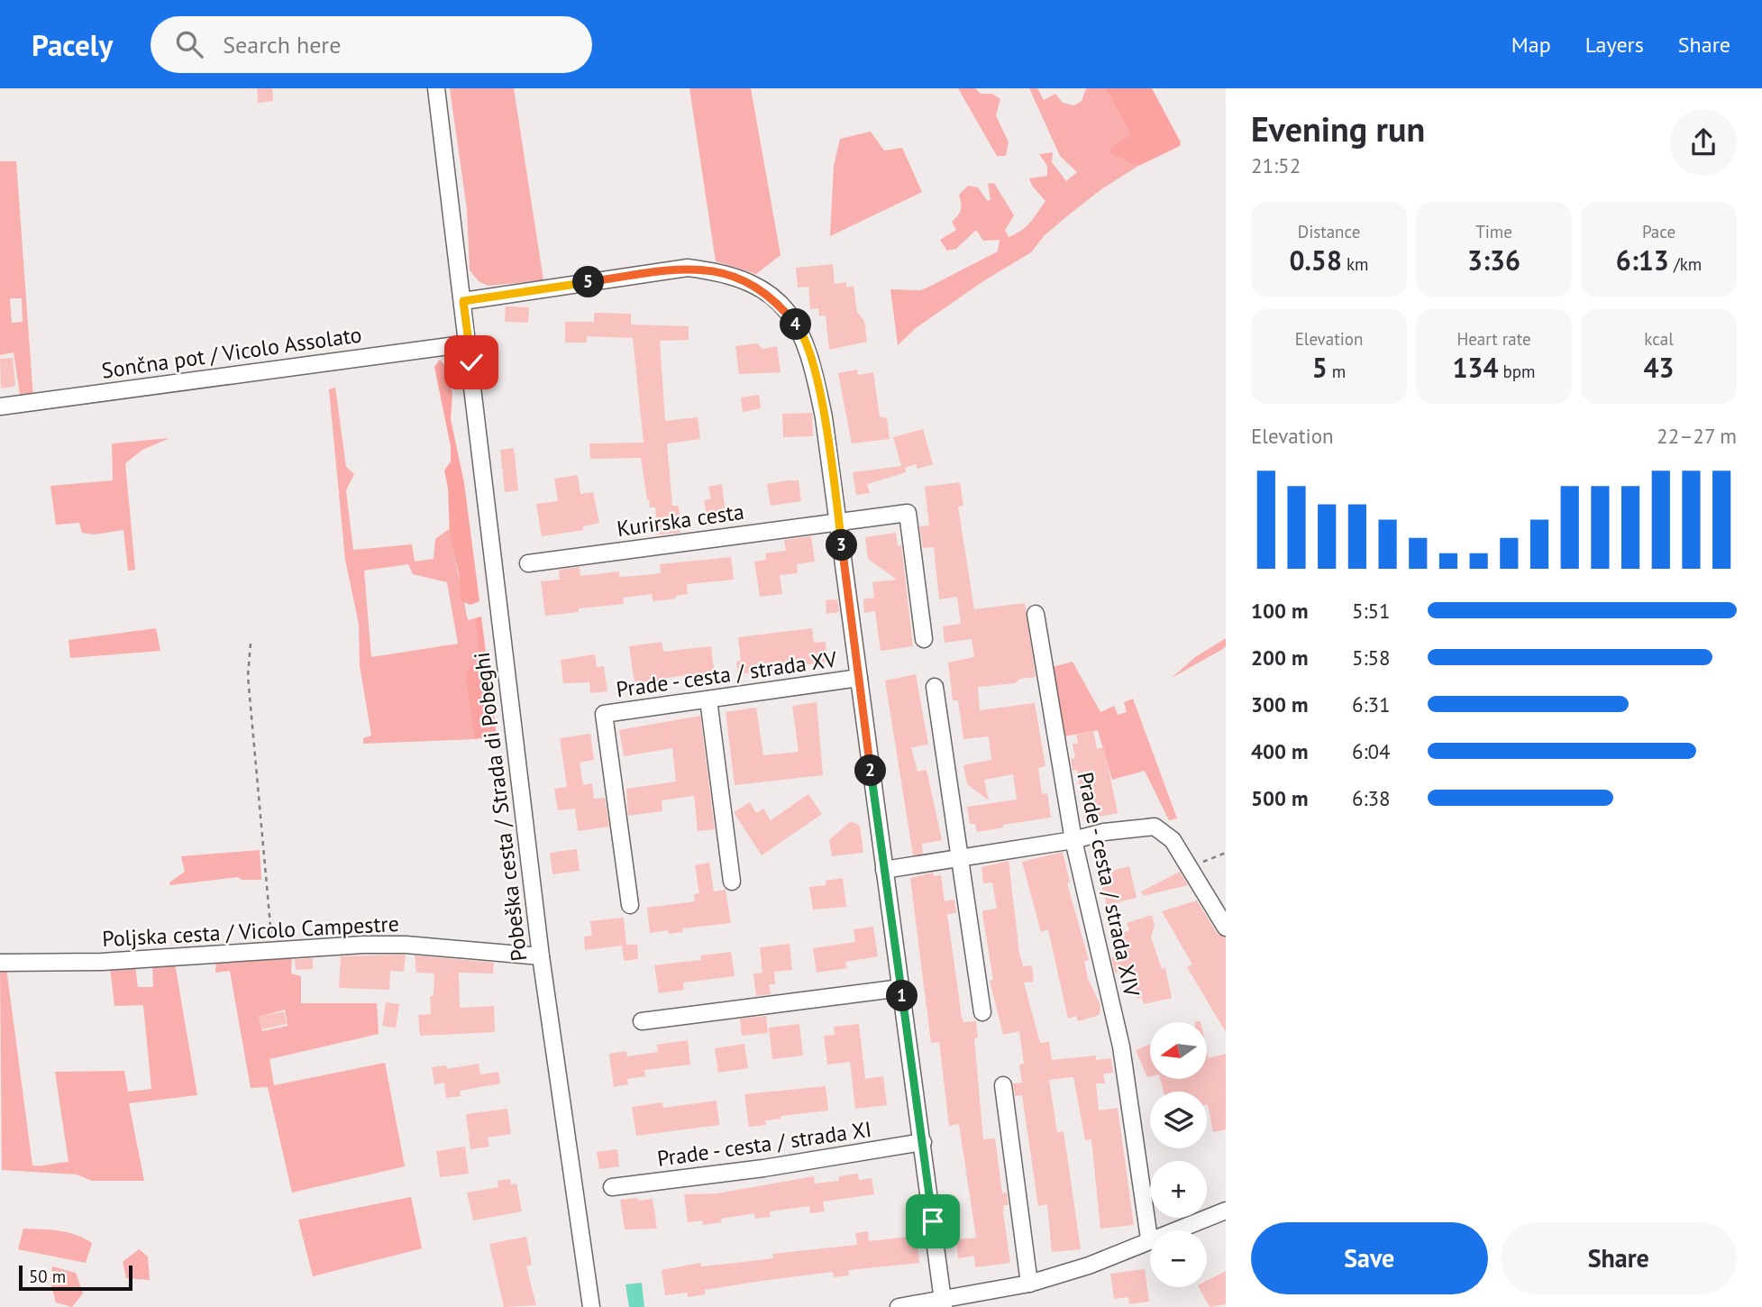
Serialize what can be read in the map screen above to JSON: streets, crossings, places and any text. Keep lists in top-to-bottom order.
{
  "streets": {
    "street": [
      "Sončna pot / Vicolo Assolato",
      "Kurirska cesta",
      "Prade - cesta / strada XV",
      "Pobeška cesta / Strada di Pobeghi",
      "Prade - cesta / strada XIV",
      "Poljska cesta / Vicolo Campestre",
      "Prade - cesta / strada XI"
    ]
  },
  "crossings": [
    ["Sončna pot / Vicolo Assolato", "Pobeška cesta / Strada di Pobeghi"],
    ["Pobeška cesta / Strada di Pobeghi", "Poljska cesta / Vicolo Campestre"]
  ],
  "scale_bar": "50 m",
  "north": "left",
  "page": {
    "header": "Pacely",
    "search": "Search here",
    "nav": ["Map", "Layers", "Share"],
    "heading": ["Evening run", "21:52"],
    "stats": [
      ["Distance", "0.58 km"],
      ["Time", "3:36"],
      ["Pace", "6:13 /km"],
      ["Elevation", "5 m"],
      ["Heart rate", "134 bpm"],
      ["kcal", "43"]
    ],
    "pins": [
      "5",
      "4",
      "3",
      "2",
      "1"
    ],
    "chart": ["Elevation", "22–27 m"],
    "list": [
      {
        "name": "100 m",
        "note": "5:51"
      },
      {
        "name": "200 m",
        "note": "5:58"
      },
      {
        "name": "300 m",
        "note": "6:31"
      },
      {
        "name": "400 m",
        "note": "6:04"
      },
      {
        "name": "500 m",
        "note": "6:38"
      }
    ],
    "map_buttons": ["+", "−"],
    "buttons": ["Save", "Share"],
    "scale": "50 m"
  }
}
